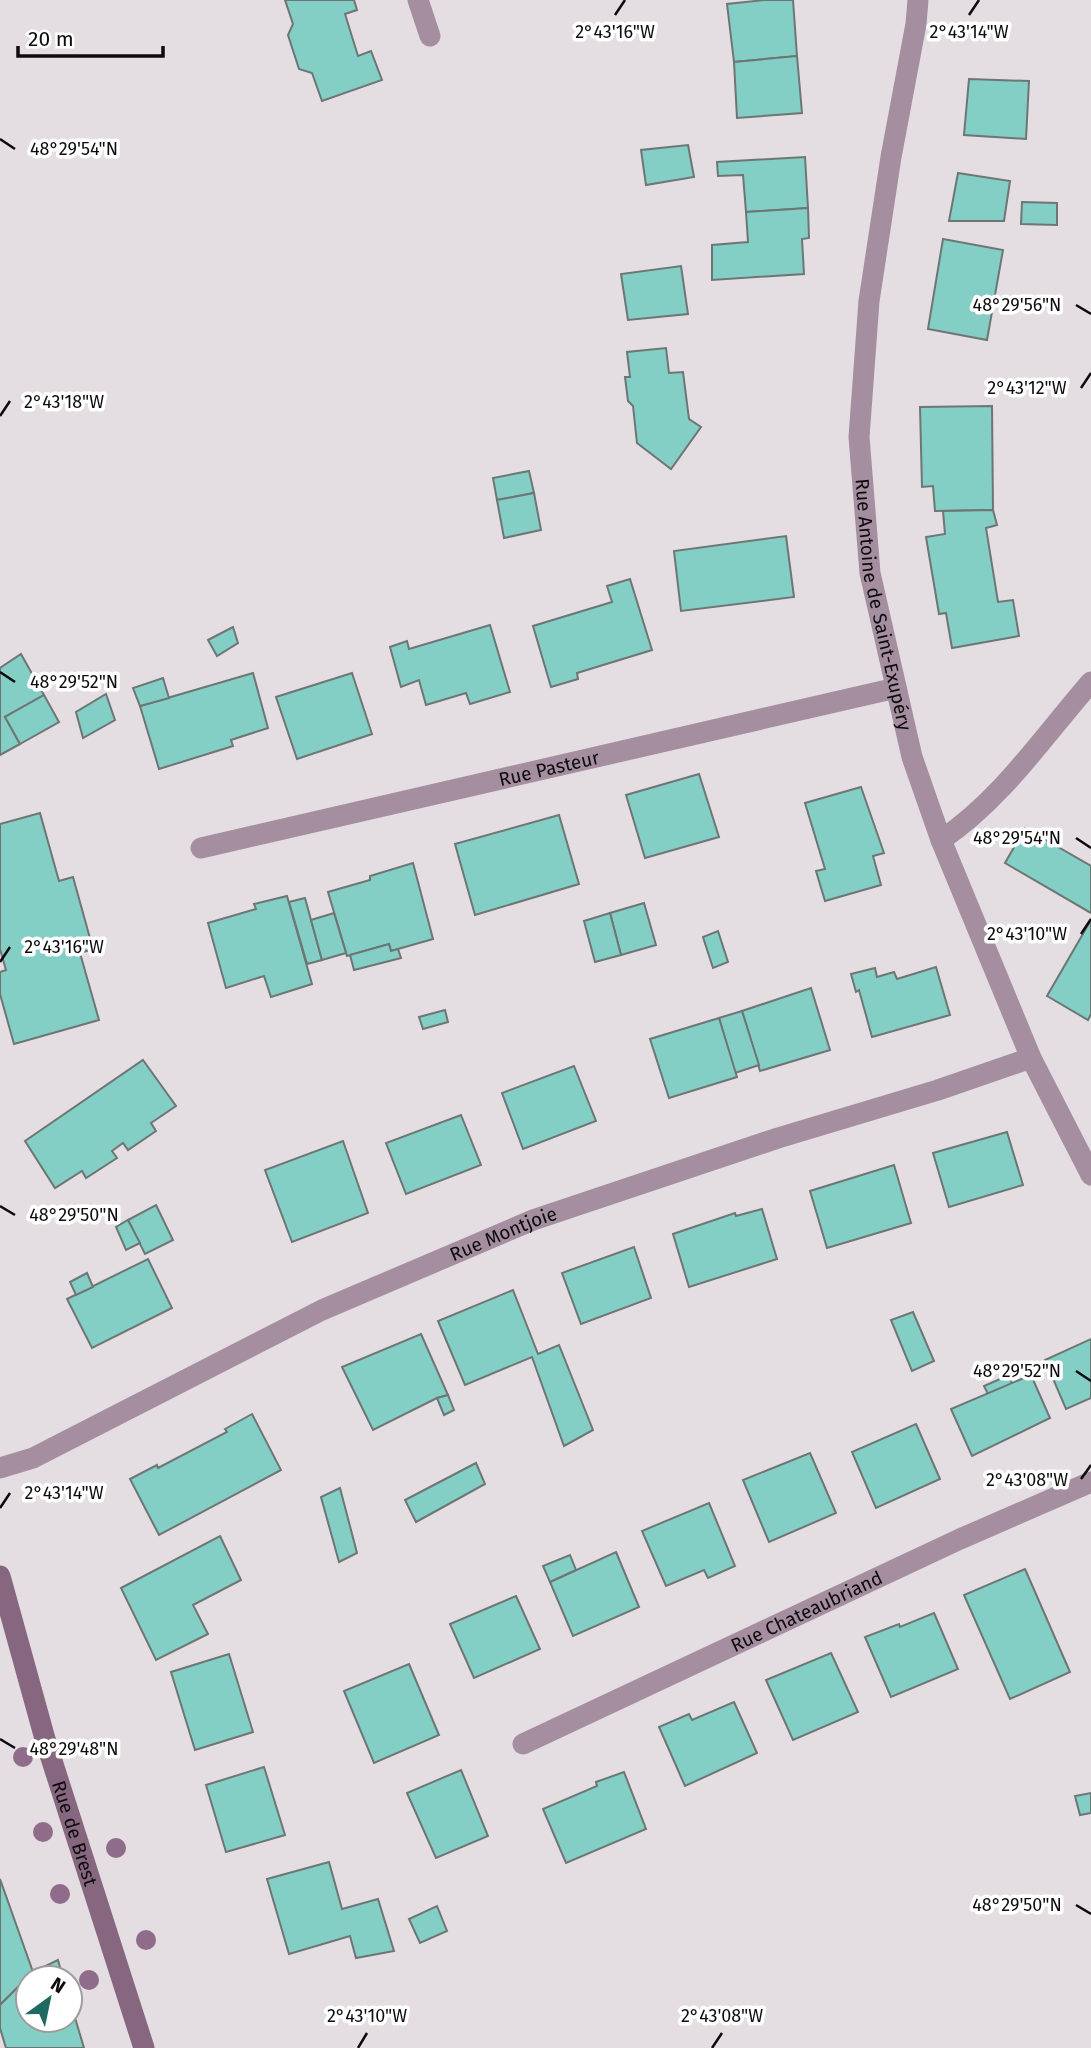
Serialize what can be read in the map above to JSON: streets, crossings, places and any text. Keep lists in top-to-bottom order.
{
  "streets": {
    "main road": ["Rue de Brest"],
    "street": [
      "Rue Antoine de Saint-Exupéry",
      "Rue Pasteur",
      "Rue Montjoie",
      "Rue Chateaubriand"
    ]
  },
  "crossings": [
    ["Rue Antoine de Saint-Exupéry", "Rue Pasteur"],
    ["Rue Antoine de Saint-Exupéry", "Rue Montjoie"]
  ],
  "scale_bar": "20 m",
  "north": "top right",
  "coordinates": [
    "2°43'16\"W",
    "2°43'14\"W",
    "48°29'54\"N",
    "48°29'56\"N",
    "2°43'12\"W",
    "2°43'18\"W",
    "48°29'52\"N",
    "2°43'10\"W",
    "48°29'50\"N",
    "2°43'08\"W",
    "48°29'48\"N"
  ]
}
